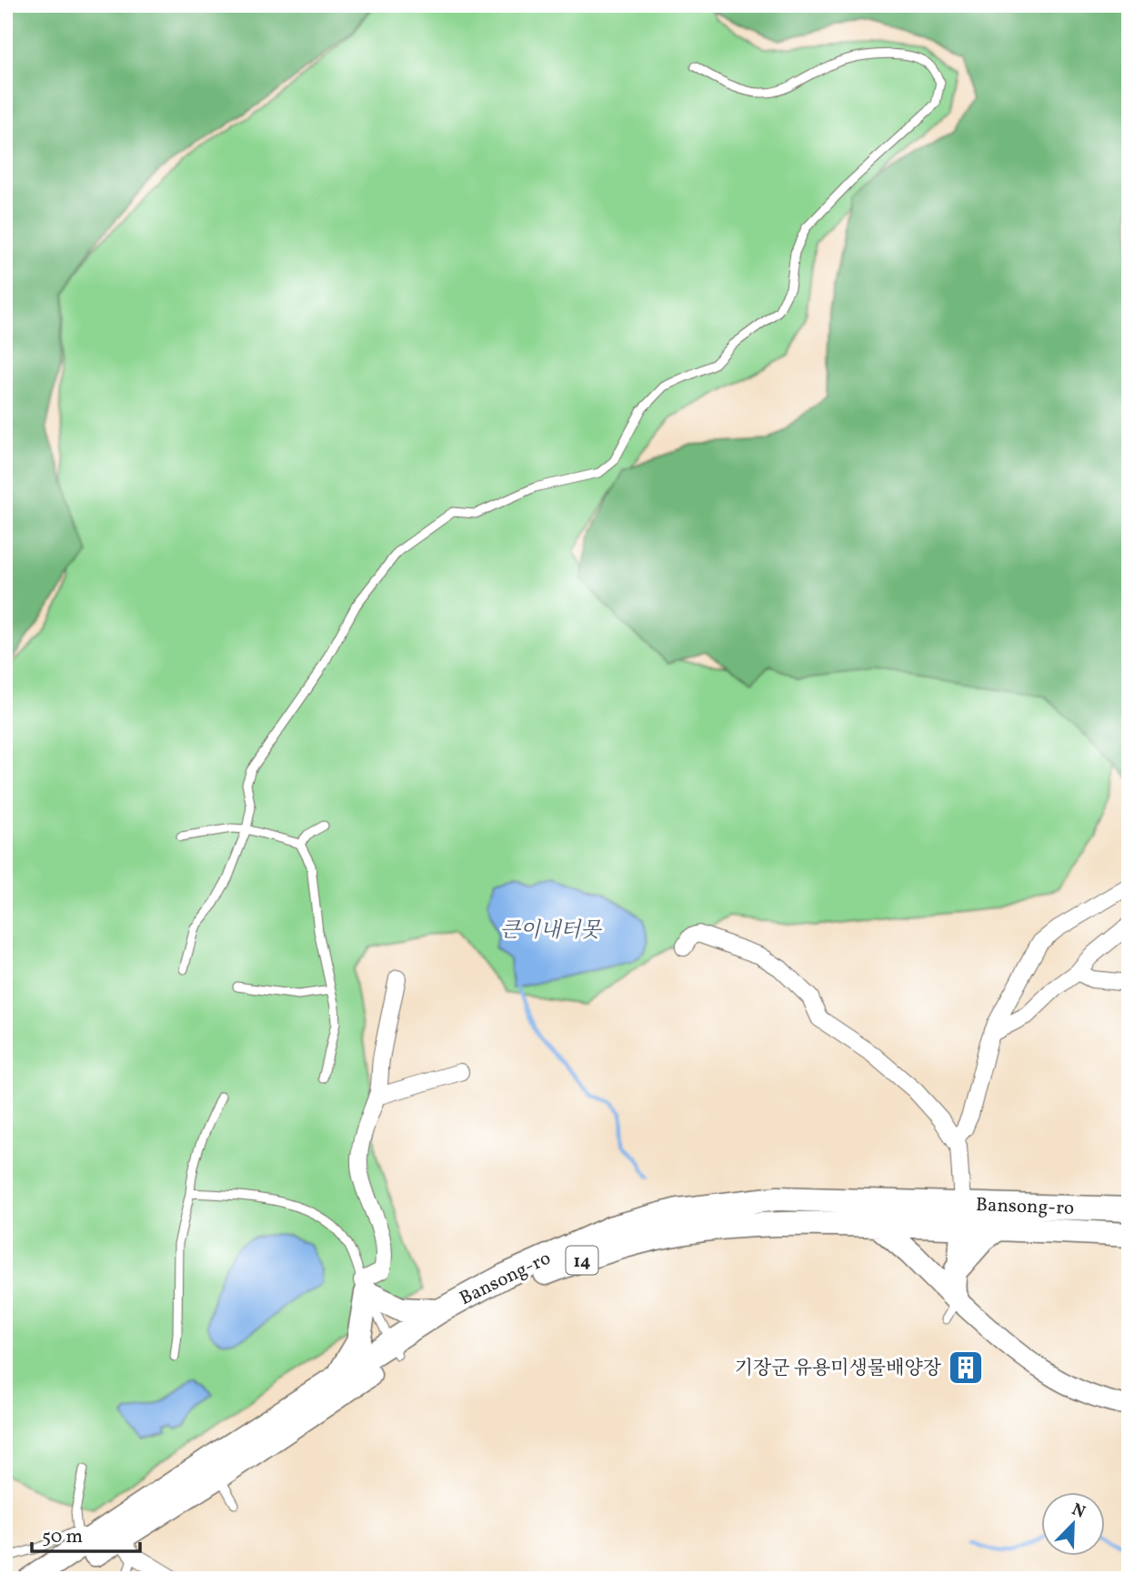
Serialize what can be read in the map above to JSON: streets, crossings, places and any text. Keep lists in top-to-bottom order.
{
  "streets": {
    "main road": ["Bansong-ro", "14"]
  },
  "water": ["큰이내터못"],
  "places": {
    "building": ["기장군 유용미생물배양장"]
  },
  "scale_bar": "50 m",
  "north": "top right"
}
